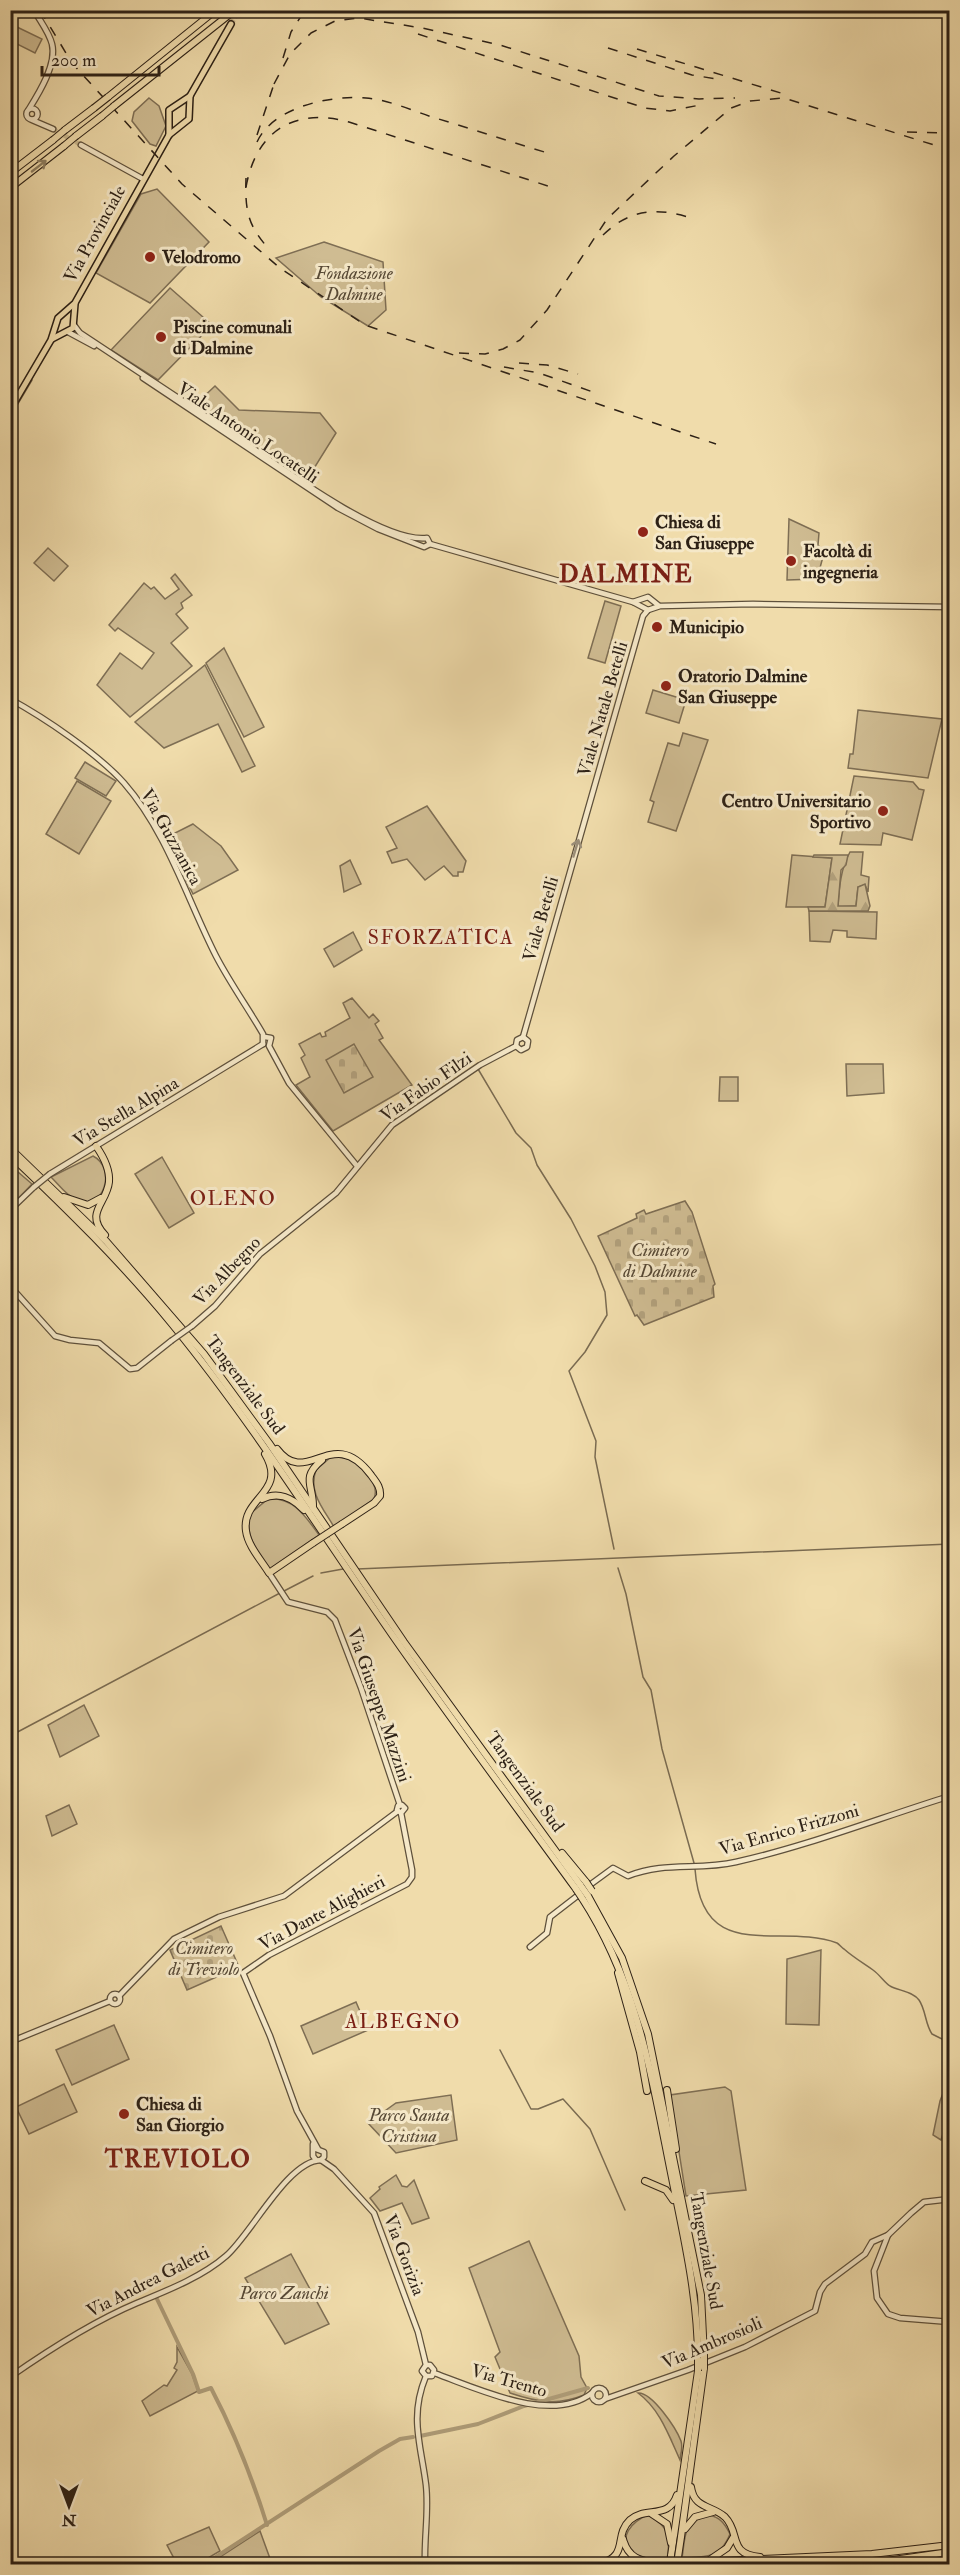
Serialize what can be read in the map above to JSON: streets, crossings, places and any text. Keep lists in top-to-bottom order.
{
  "streets": {
    "highway": ["Tangenziale Sud"],
    "main road": ["Via Provinciale"],
    "street": [
      "Viale Antonio Locatelli",
      "Viale Natale Betelli",
      "Via Guzzanica",
      "Viale Betelli",
      "Via Fabio Filzi",
      "Via Stella Alpina",
      "Via Albegno",
      "Via Giuseppe Mazzini",
      "Via Enrico Frizzoni",
      "Via Dante Alighieri",
      "Via Gorizia",
      "Via Andrea Galetti",
      "Via Ambrosioli",
      "Via Trento"
    ]
  },
  "crossings": [
    ["Via Provinciale", "Viale Antonio Locatelli"],
    ["Viale Antonio Locatelli", "Viale Natale Betelli"],
    ["Viale Natale Betelli", "Viale Betelli"],
    ["Viale Betelli", "Via Fabio Filzi"],
    ["Via Fabio Filzi", "Via Albegno"],
    ["Via Giuseppe Mazzini", "Via Dante Alighieri"],
    ["Via Dante Alighieri", "Via Gorizia"],
    ["Via Gorizia", "Via Andrea Galetti"],
    ["Via Gorizia", "Via Trento"],
    ["Via Ambrosioli", "Via Trento"]
  ],
  "one_way": ["Viale Betelli"],
  "districts": [
    "DALMINE",
    "SFORZATICA",
    "OLENO",
    "ALBEGNO",
    "TREVIOLO"
  ],
  "parks": [
    "Fondazione Dalmine",
    "Cimitero di Dalmine",
    "Cimitero di Treviolo",
    "Parco Santa Cristina",
    "Parco Zanchi"
  ],
  "places": [
    "Velodromo",
    "Piscine comunali di Dalmine",
    "Chiesa di San Giuseppe",
    "Facoltà di ingegneria",
    "Municipio",
    "Oratorio Dalmine San Giuseppe",
    "Centro Universitario Sportivo",
    "Chiesa di San Giorgio"
  ],
  "scale_bar": "200 m",
  "north": "bottom"
}
